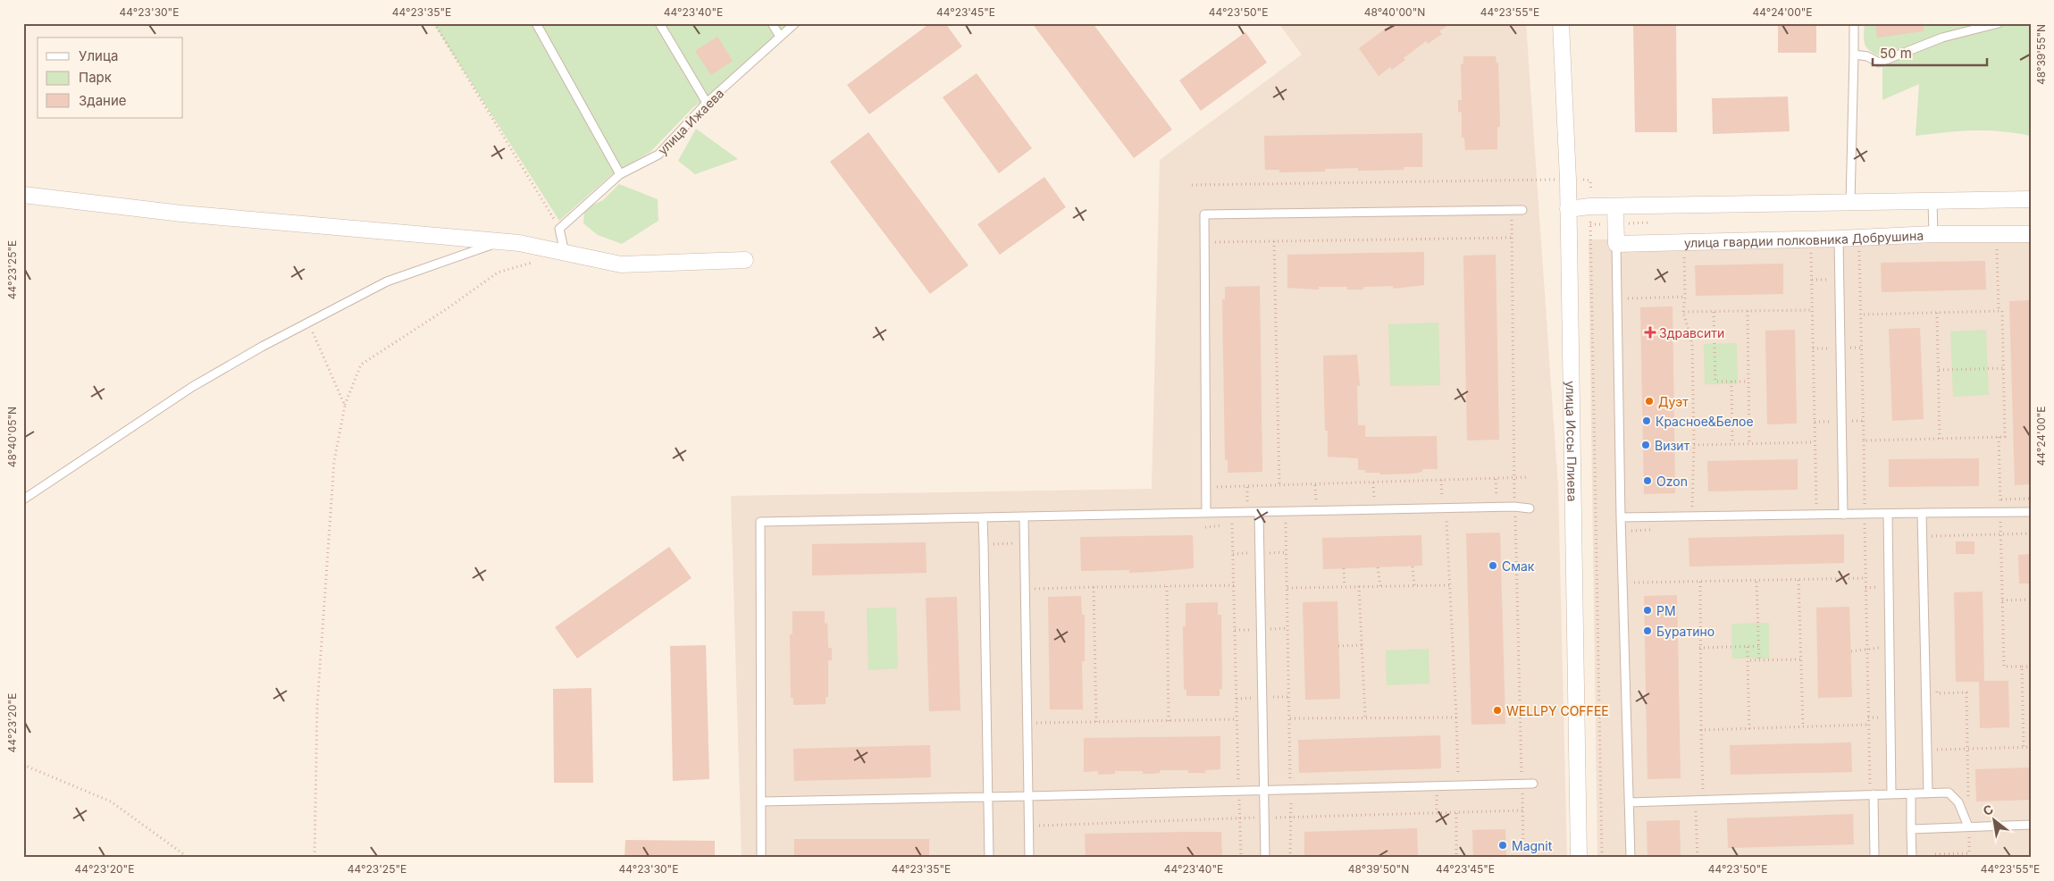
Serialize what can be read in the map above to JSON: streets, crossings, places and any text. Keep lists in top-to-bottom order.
{
  "streets": {
    "street": ["улица гвардии полковника Добрушина", "улица Иссы Плиева"],
    "lane": ["улица Ижаева"]
  },
  "places": {
    "health": ["Здравсити"],
    "other": [
      "Дуэт",
      "Красное&Белое",
      "Визит",
      "Ozon",
      "Смак",
      "PM",
      "Буратино",
      "WELLPY COFFEE",
      "Magnit"
    ]
  },
  "legend": ["Улица", "Парк", "Здание"],
  "scale_bar": "50 m",
  "north": "top left",
  "coordinates": [
    "44°23'30\"E",
    "44°23'35\"E",
    "44°23'40\"E",
    "44°23'45\"E",
    "44°23'50\"E",
    "48°40'00\"N",
    "44°23'55\"E",
    "44°24'00\"E",
    "48°39'55\"N",
    "44°23'25\"E",
    "48°40'05\"N",
    "44°23'20\"E",
    "48°39'50\"N"
  ]
}
